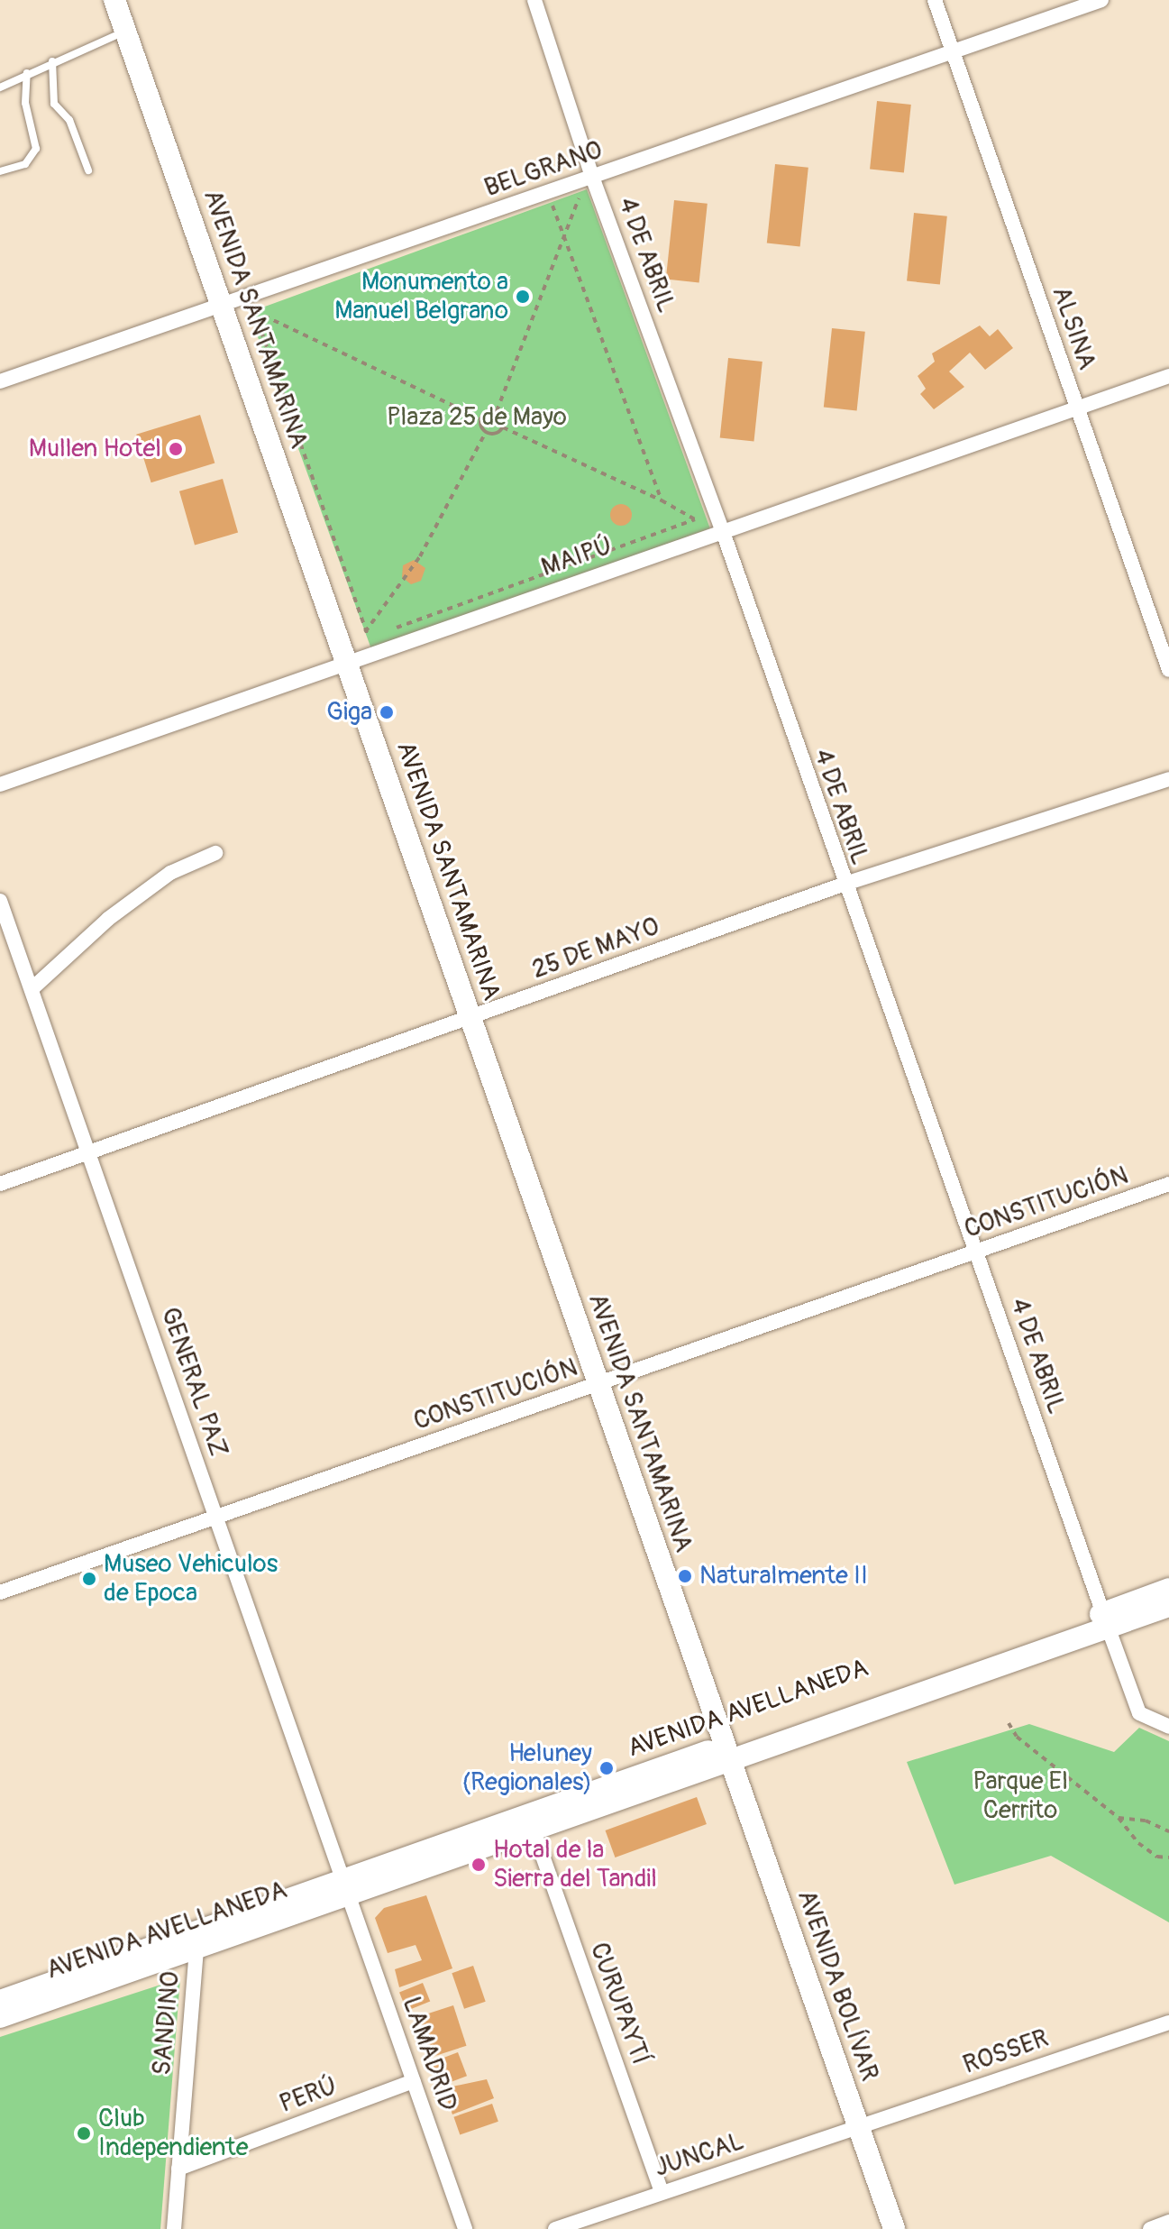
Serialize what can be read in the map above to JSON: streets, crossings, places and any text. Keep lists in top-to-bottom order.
{
  "streets": {
    "main road": ["AVENIDA SANTAMARINA", "AVENIDA AVELLANEDA", "AVENIDA BOLÍVAR"],
    "street": [
      "BELGRANO",
      "4 DE ABRIL",
      "ALSINA",
      "MAIPÚ",
      "25 DE MAYO",
      "CONSTITUCIÓN",
      "GENERAL PAZ",
      "CURUPAYTÍ",
      "SANDINO",
      "ROSSER",
      "LAMADRID",
      "PERÚ",
      "JUNCAL"
    ]
  },
  "crossings": [
    ["BELGRANO", "4 DE ABRIL"],
    ["BELGRANO", "AVENIDA SANTAMARINA"],
    ["BELGRANO", "ALSINA"],
    ["4 DE ABRIL", "MAIPÚ"],
    ["4 DE ABRIL", "25 DE MAYO"],
    ["4 DE ABRIL", "CONSTITUCIÓN"],
    ["4 DE ABRIL", "AVENIDA AVELLANEDA"],
    ["AVENIDA SANTAMARINA", "MAIPÚ"],
    ["AVENIDA SANTAMARINA", "25 DE MAYO"],
    ["AVENIDA SANTAMARINA", "CONSTITUCIÓN"],
    ["AVENIDA SANTAMARINA", "AVENIDA AVELLANEDA"],
    ["AVENIDA SANTAMARINA", "AVENIDA BOLÍVAR"],
    ["ALSINA", "MAIPÚ"],
    ["25 DE MAYO", "GENERAL PAZ"],
    ["CONSTITUCIÓN", "GENERAL PAZ"],
    ["GENERAL PAZ", "AVENIDA AVELLANEDA"],
    ["GENERAL PAZ", "LAMADRID"],
    ["AVENIDA AVELLANEDA", "AVENIDA BOLÍVAR"],
    ["AVENIDA AVELLANEDA", "CURUPAYTÍ"],
    ["AVENIDA AVELLANEDA", "SANDINO"],
    ["AVENIDA AVELLANEDA", "LAMADRID"],
    ["AVENIDA BOLÍVAR", "ROSSER"],
    ["AVENIDA BOLÍVAR", "JUNCAL"],
    ["CURUPAYTÍ", "JUNCAL"],
    ["SANDINO", "PERÚ"],
    ["ROSSER", "JUNCAL"],
    ["LAMADRID", "PERÚ"]
  ],
  "parks": ["Plaza 25 de Mayo", "Parque El Cerrito"],
  "places": [
    "Monumento a Manuel Belgrano",
    "Mullen Hotel",
    "Giga",
    "Naturalmente II",
    "Museo Vehiculos de Epoca",
    "Heluney (Regionales)",
    "Hotal de la Sierra del Tandil",
    "Club Independiente"
  ]
}
